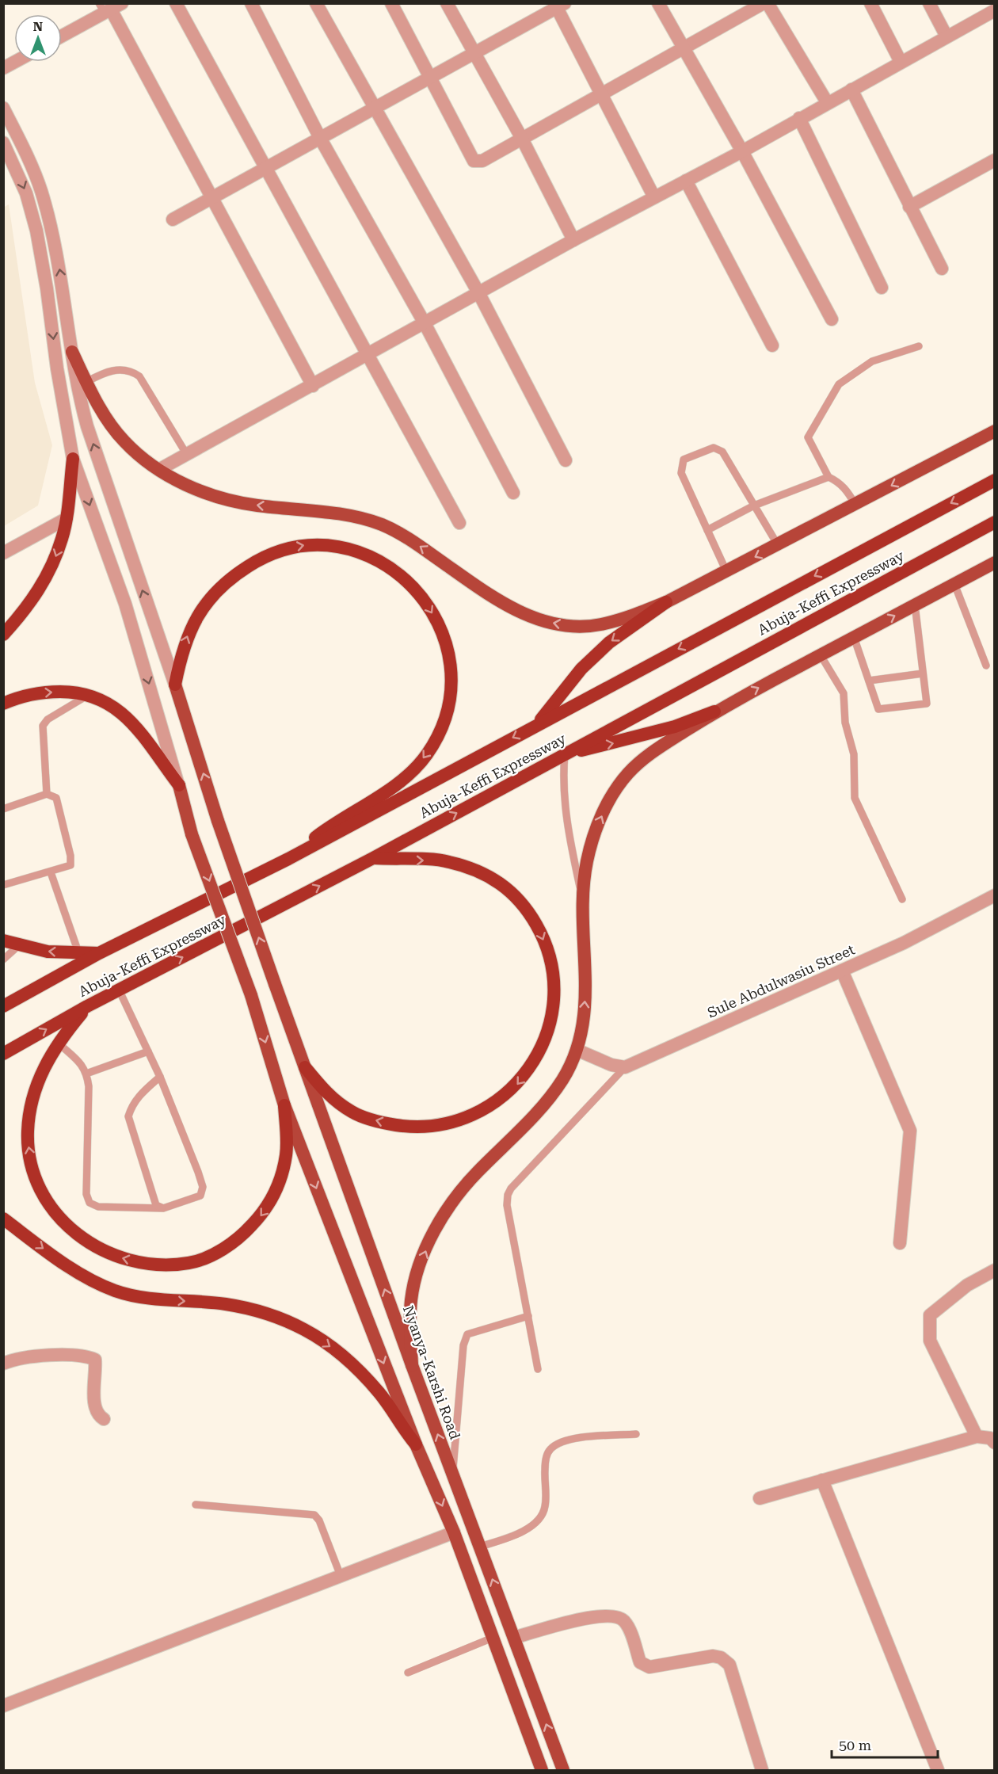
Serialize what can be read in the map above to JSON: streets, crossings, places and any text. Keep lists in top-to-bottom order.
{
  "streets": {
    "highway": ["Abuja-Keffi Expressway"],
    "main road": ["Nyanya-Karshi Road"],
    "street": ["Sule Abdulwasiu Street"]
  },
  "scale_bar": "50 m",
  "north": "top"
}
